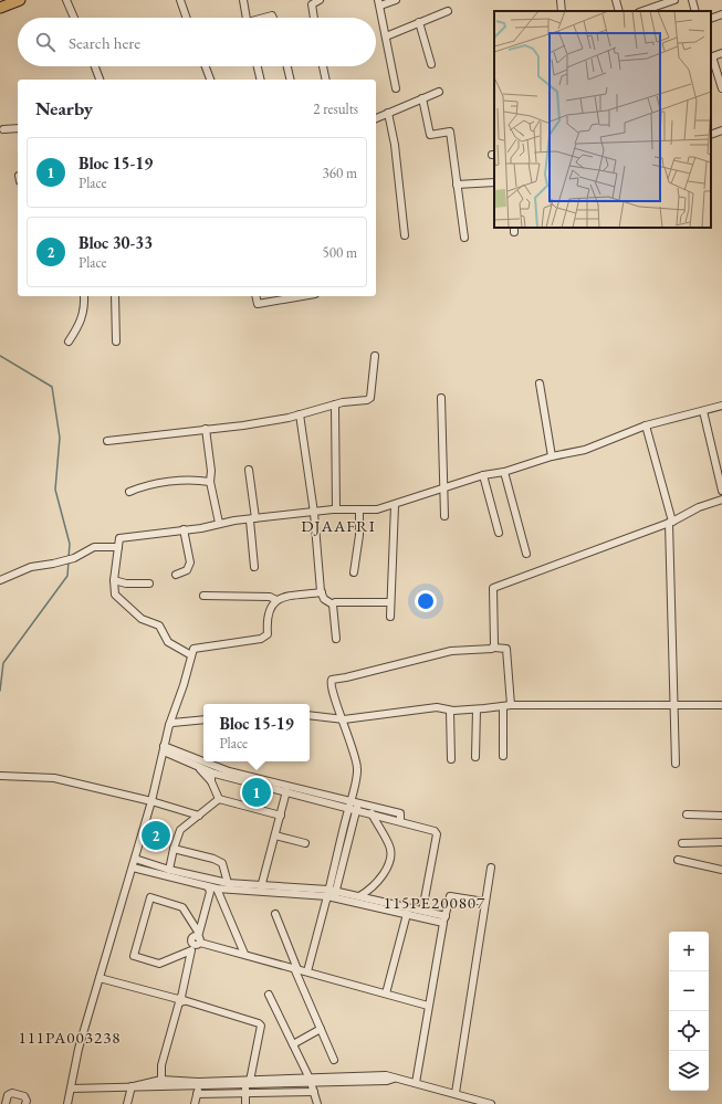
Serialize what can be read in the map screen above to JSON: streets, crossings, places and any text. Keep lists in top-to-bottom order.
{
  "districts": ["DJAAFRI", "115PE200807", "111PA003238"],
  "page": {
    "search": "Search here",
    "heading": ["Nearby", "2 results"],
    "list": [
      {
        "mark": "1",
        "name": "Bloc 15-19",
        "note": "Place",
        "value": "360 m"
      },
      {
        "mark": "2",
        "name": "Bloc 30-33",
        "note": "Place",
        "value": "500 m"
      }
    ],
    "popup": ["Bloc 15-19", "Place"],
    "pins": ["1", "2"],
    "map_buttons": ["+", "−"]
  }
}
